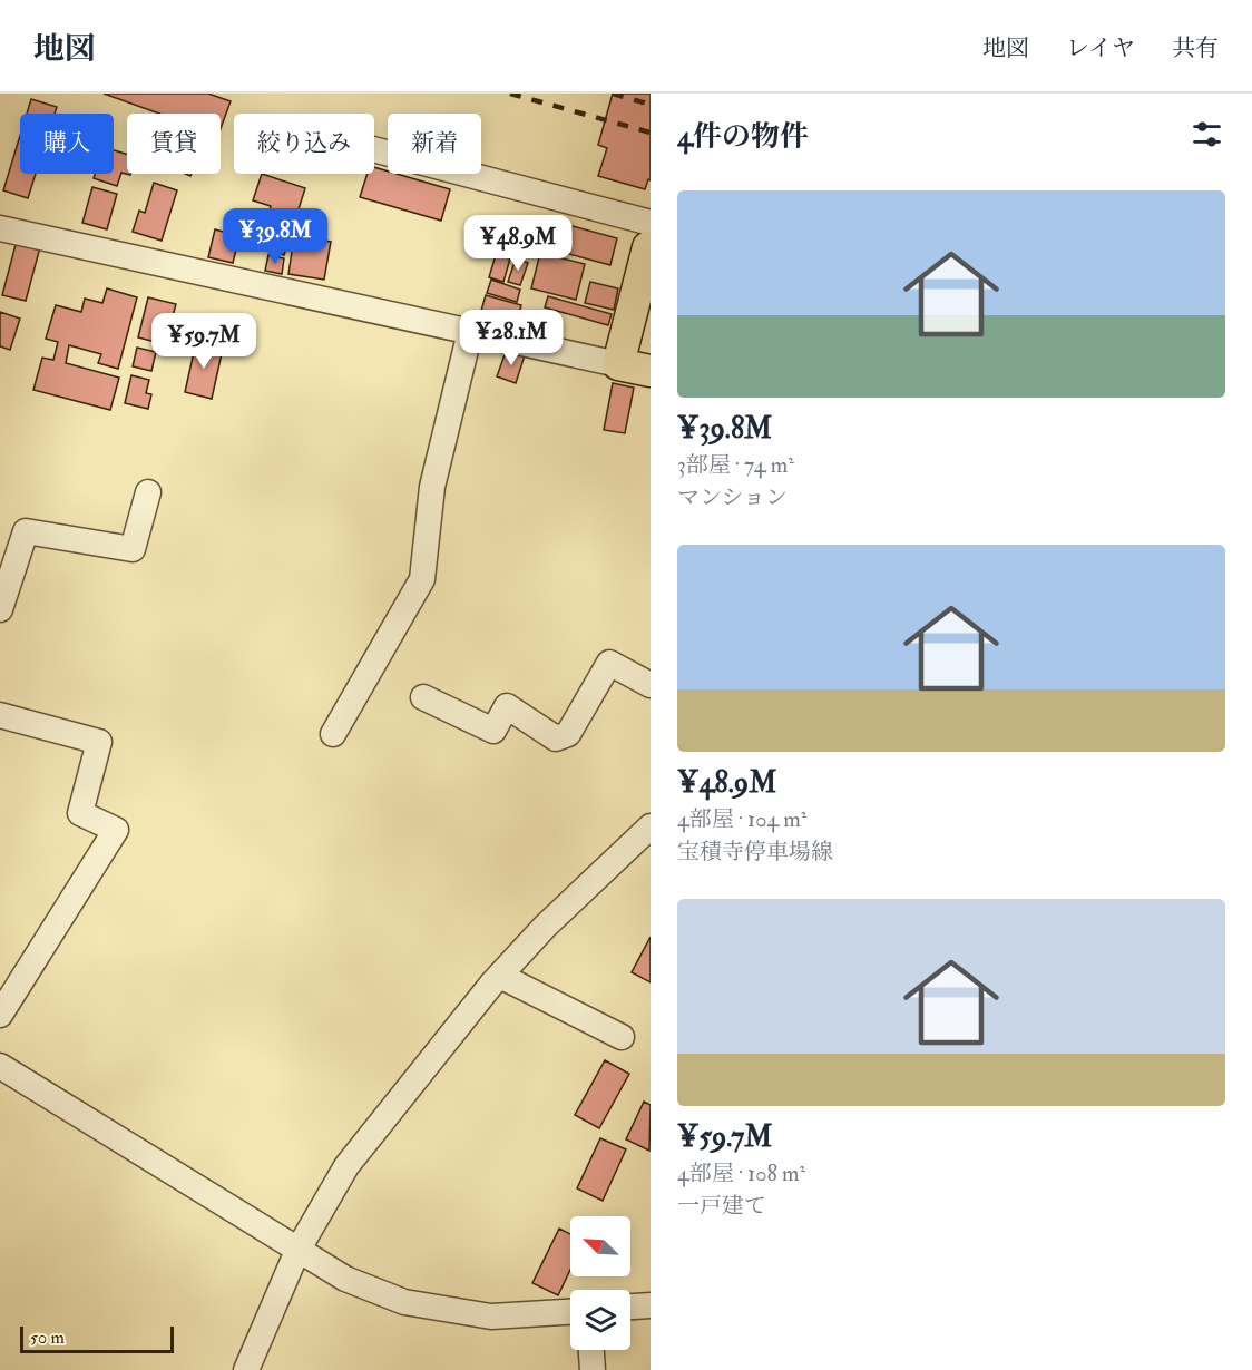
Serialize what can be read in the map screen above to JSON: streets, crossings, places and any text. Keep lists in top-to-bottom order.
{
  "scale_bar": "50 m",
  "north": "top left",
  "page": {
    "header": "地図",
    "nav": ["地図", "レイヤ", "共有"],
    "heading": "4件の物件",
    "chip": [
      "購入",
      "賃貸",
      "絞り込み",
      "新着"
    ],
    "list": [
      {
        "name": "¥39.8M",
        "note": "3部屋 · 74 m² · マンション"
      },
      {
        "name": "¥48.9M",
        "note": "4部屋 · 104 m² · 宝積寺停車場線"
      },
      {
        "name": "¥59.7M",
        "note": "4部屋 · 108 m² · 一戸建て"
      }
    ],
    "price": [
      "¥39.8M",
      "¥48.9M",
      "¥28.1M",
      "¥59.7M"
    ],
    "scale": "50 m"
  }
}
